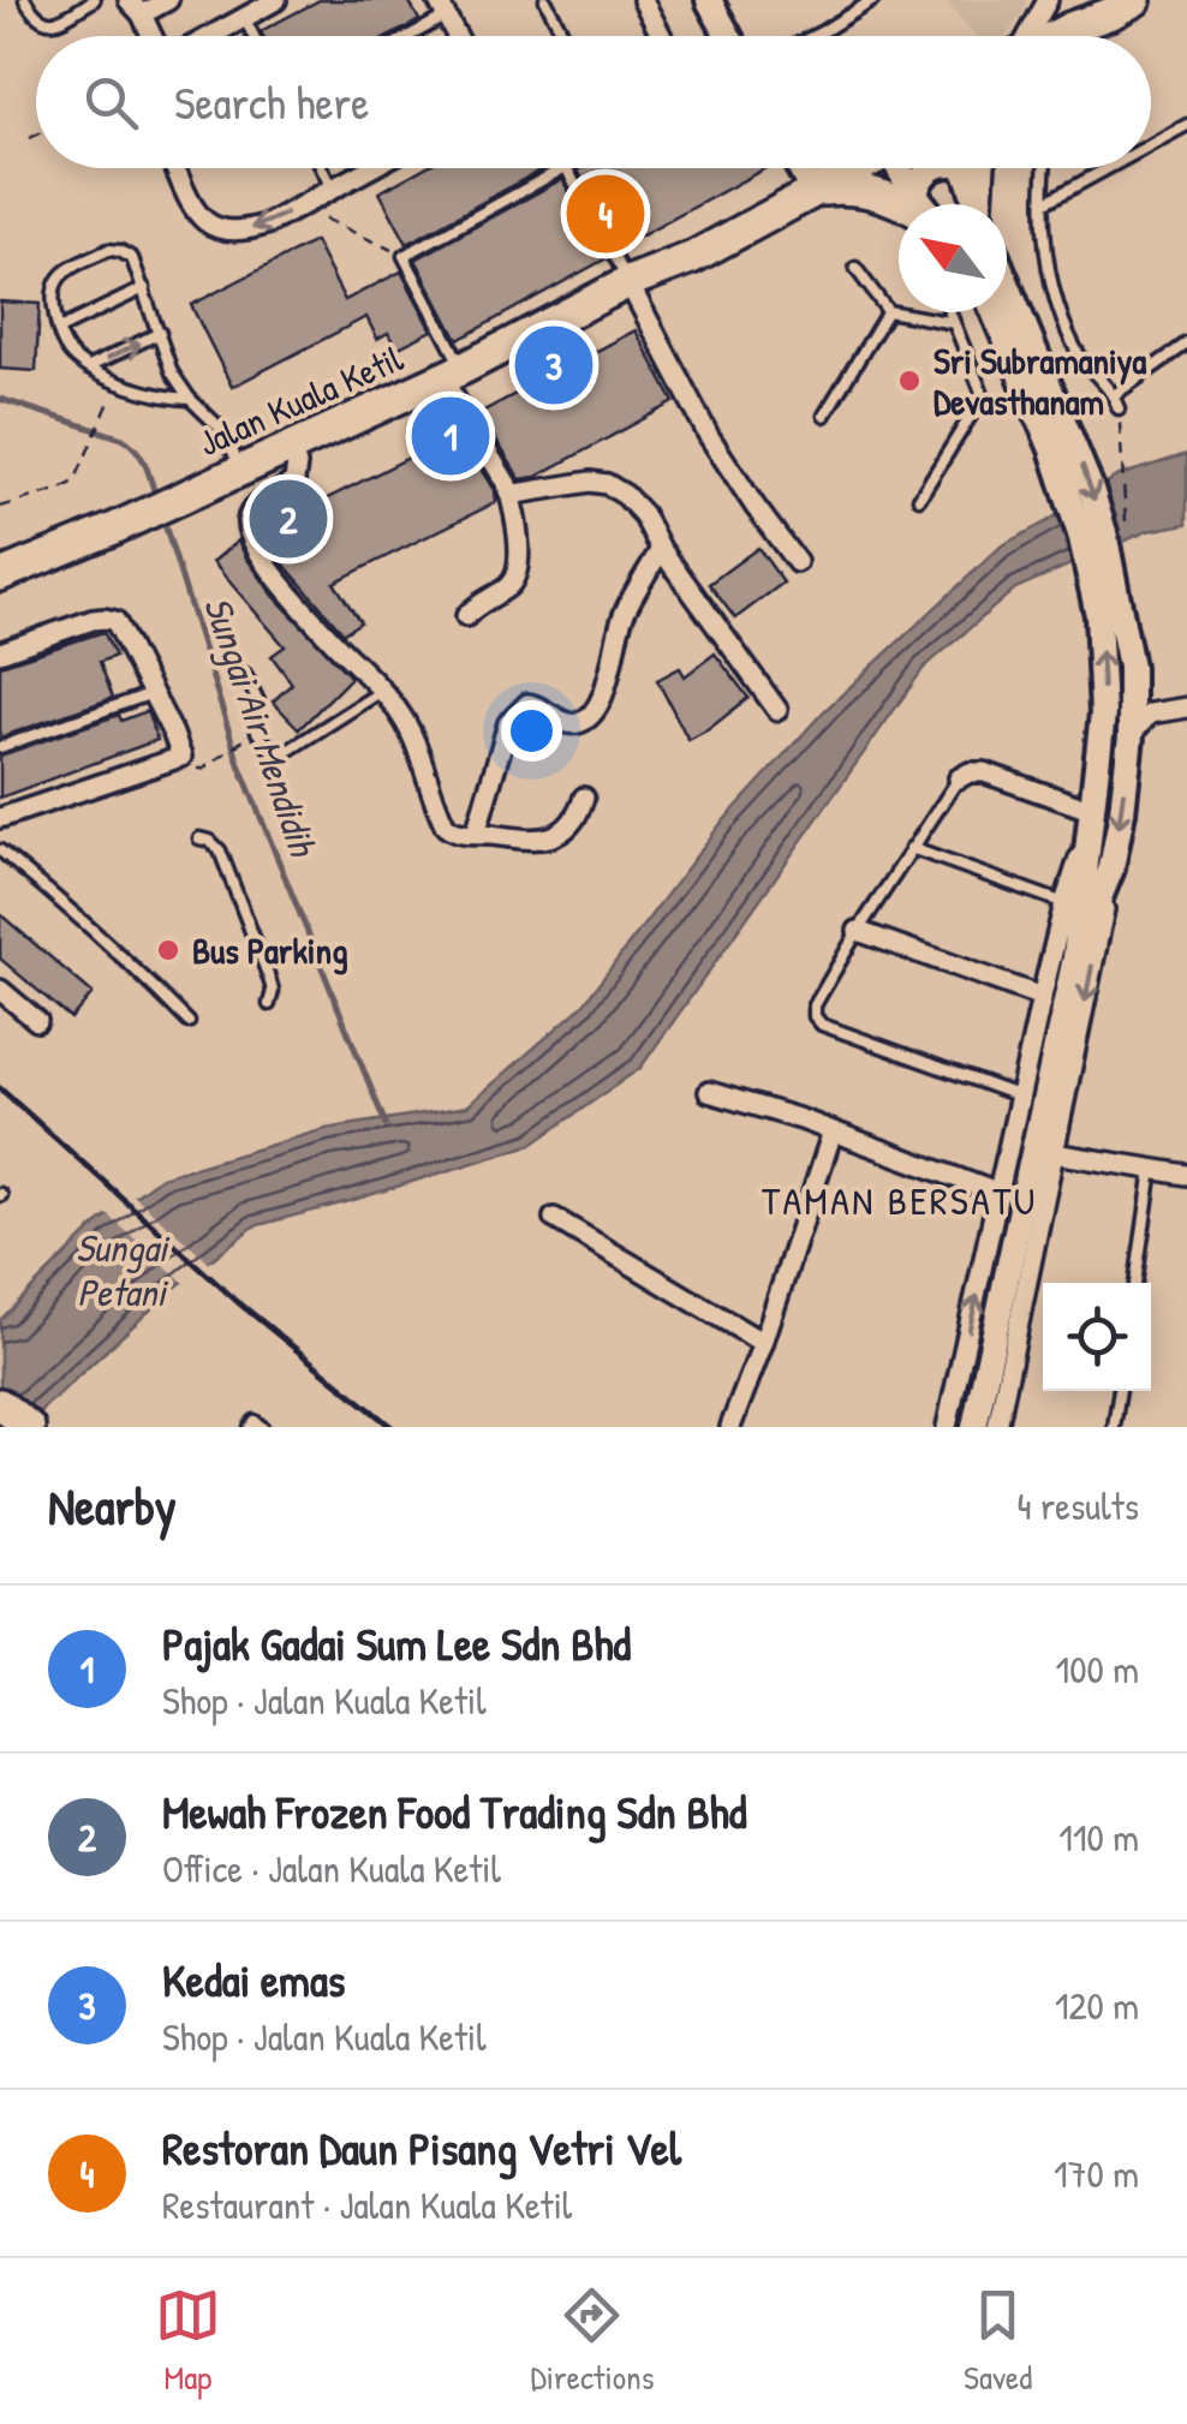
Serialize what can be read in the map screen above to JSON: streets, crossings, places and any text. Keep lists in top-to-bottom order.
{
  "streets": {
    "main road": ["Jalan Kuala Ketil"]
  },
  "districts": ["TAMAN BERSATU"],
  "water": ["Sungai Air Mendidih", "Sungai Petani"],
  "places": ["Sri Subramaniya Devasthanam", "Bus Parking"],
  "north": "top left",
  "page": {
    "search": "Search here",
    "pins": [
      "4",
      "3",
      "1",
      "2"
    ],
    "heading": ["Nearby", "4 results"],
    "list": [
      {
        "mark": "1",
        "name": "Pajak Gadai Sum Lee Sdn Bhd",
        "note": "Shop · Jalan Kuala Ketil",
        "value": "100 m"
      },
      {
        "mark": "2",
        "name": "Mewah Frozen Food Trading Sdn Bhd",
        "note": "Office · Jalan Kuala Ketil",
        "value": "110 m"
      },
      {
        "mark": "3",
        "name": "Kedai emas",
        "note": "Shop · Jalan Kuala Ketil",
        "value": "120 m"
      },
      {
        "mark": "4",
        "name": "Restoran Daun Pisang Vetri Vel",
        "note": "Restaurant · Jalan Kuala Ketil",
        "value": "170 m"
      }
    ],
    "nav": ["Map", "Directions", "Saved"]
  }
}
